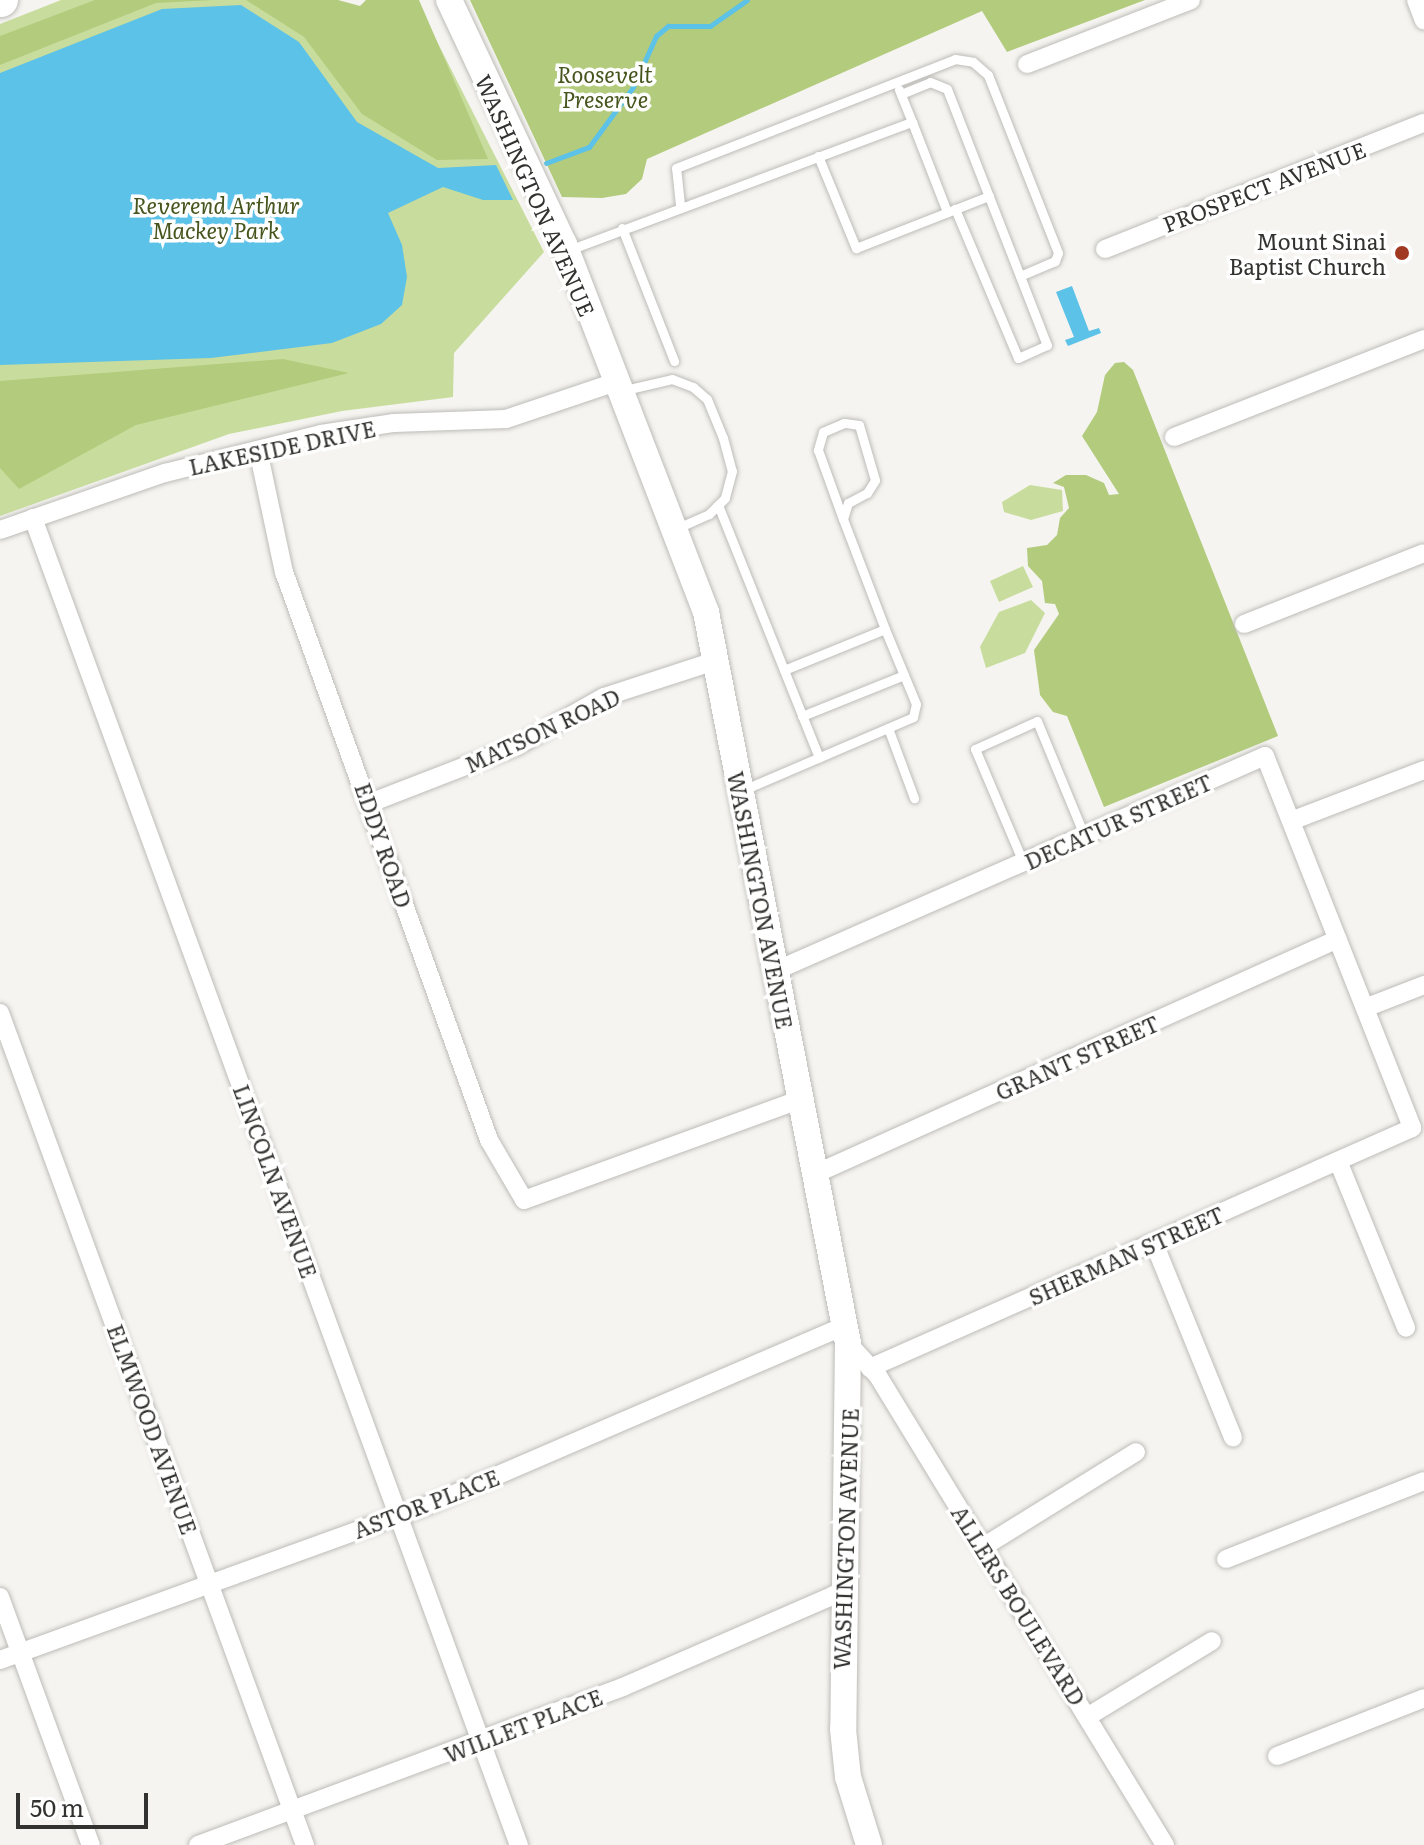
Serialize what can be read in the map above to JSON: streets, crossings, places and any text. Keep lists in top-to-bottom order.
{
  "streets": {
    "street": [
      "PROSPECT AVENUE",
      "WASHINGTON AVENUE",
      "LAKESIDE DRIVE",
      "MATSON ROAD",
      "DECATUR STREET",
      "EDDY ROAD",
      "GRANT STREET",
      "LINCOLN AVENUE",
      "SHERMAN STREET",
      "ELMWOOD AVENUE",
      "ASTOR PLACE",
      "ALLERS BOULEVARD",
      "WILLET PLACE"
    ]
  },
  "crossings": [
    ["WASHINGTON AVENUE", "LAKESIDE DRIVE"],
    ["WASHINGTON AVENUE", "MATSON ROAD"],
    ["WASHINGTON AVENUE", "DECATUR STREET"],
    ["WASHINGTON AVENUE", "EDDY ROAD"],
    ["WASHINGTON AVENUE", "GRANT STREET"],
    ["WASHINGTON AVENUE", "ASTOR PLACE"],
    ["WASHINGTON AVENUE", "WILLET PLACE"],
    ["LAKESIDE DRIVE", "EDDY ROAD"],
    ["LAKESIDE DRIVE", "LINCOLN AVENUE"],
    ["MATSON ROAD", "EDDY ROAD"],
    ["LINCOLN AVENUE", "ASTOR PLACE"],
    ["LINCOLN AVENUE", "WILLET PLACE"],
    ["SHERMAN STREET", "ALLERS BOULEVARD"],
    ["ELMWOOD AVENUE", "ASTOR PLACE"],
    ["ELMWOOD AVENUE", "WILLET PLACE"]
  ],
  "parks": ["Roosevelt Preserve", "Reverend Arthur Mackey Park"],
  "places": ["Mount Sinai Baptist Church"],
  "scale_bar": "50 m"
}
